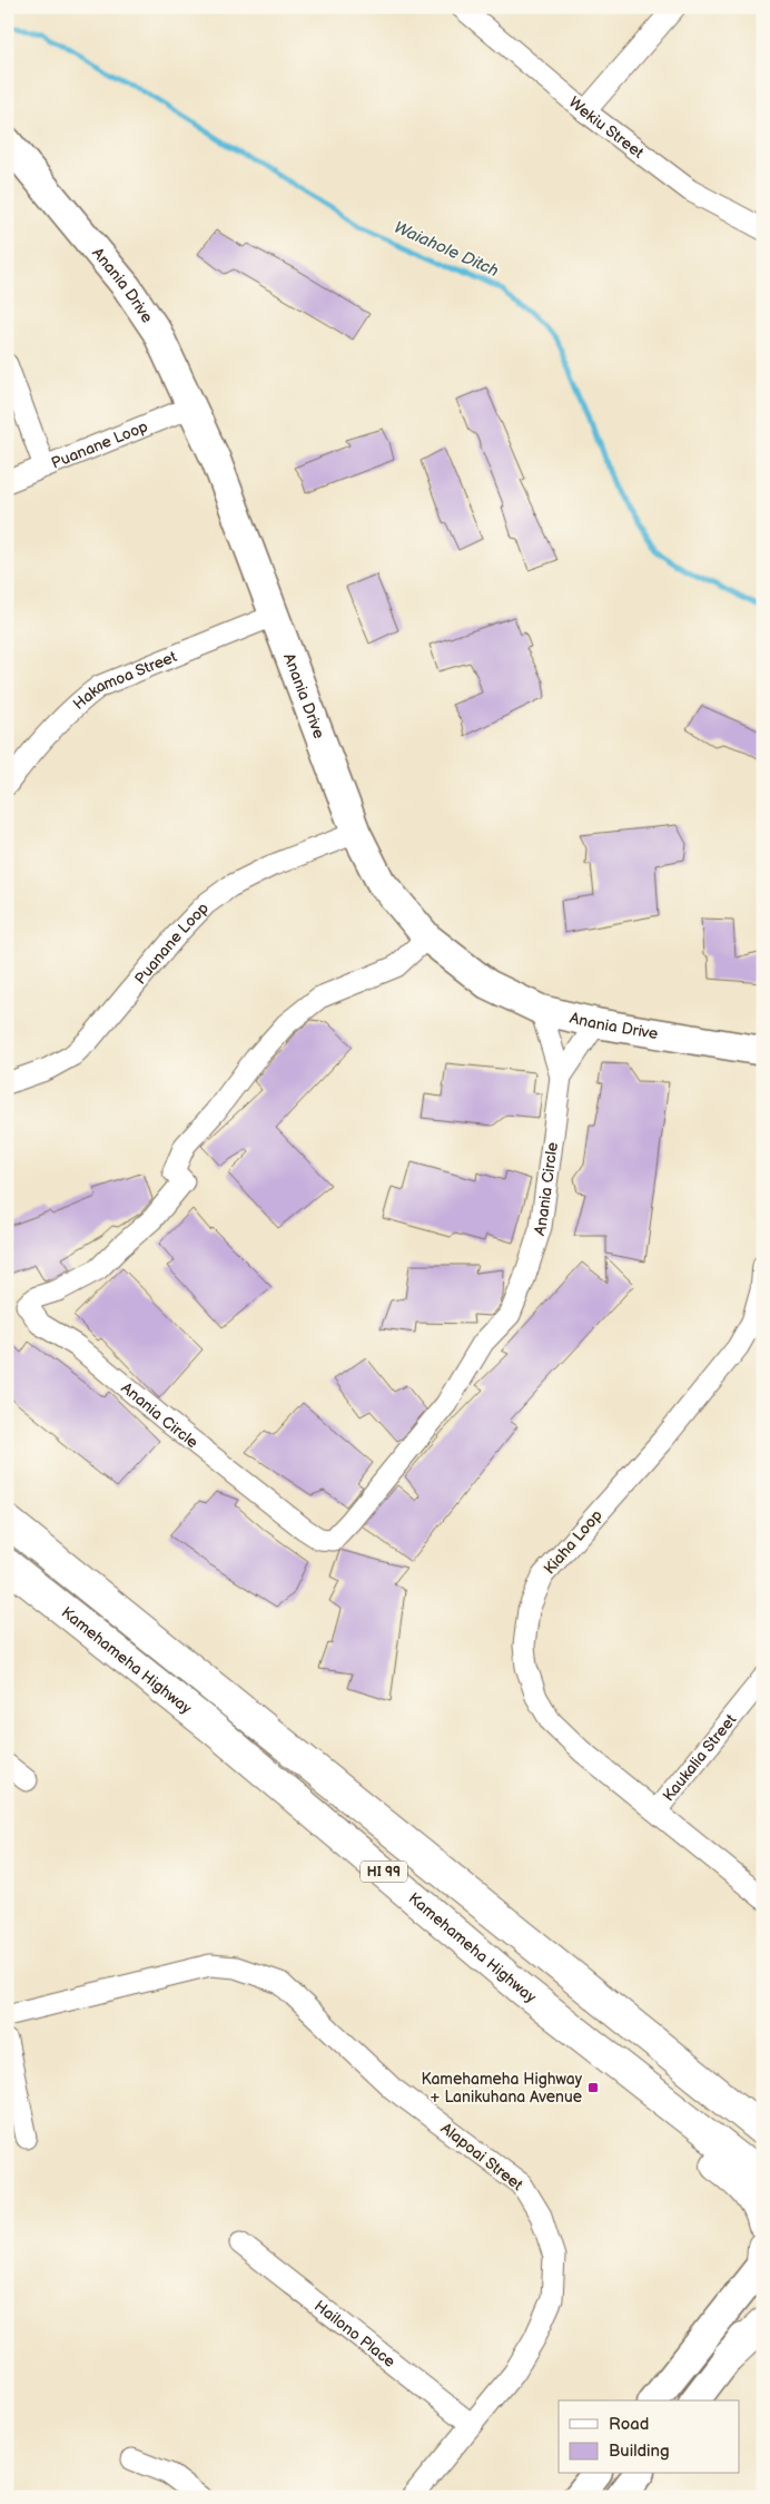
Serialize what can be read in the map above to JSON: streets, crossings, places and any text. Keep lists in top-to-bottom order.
{
  "streets": {
    "main road": ["Kamehameha Highway", "HI 99"],
    "street": [
      "Wekiu Street",
      "Anania Drive",
      "Puanane Loop",
      "Hakamoa Street",
      "Anania Circle",
      "Kiaha Loop",
      "Kaukalia Street",
      "Alapoai Street",
      "Hailono Place"
    ]
  },
  "crossings": [
    ["Anania Drive", "Puanane Loop"],
    ["Anania Drive", "Hakamoa Street"],
    ["Anania Drive", "Anania Circle"],
    ["Kiaha Loop", "Kaukalia Street"],
    ["Alapoai Street", "Hailono Place"]
  ],
  "water": ["Waiahole Ditch"],
  "places": {
    "transit": ["Kamehameha Highway + Lanikuhana Avenue"]
  },
  "legend": ["Road", "Building"]
}
